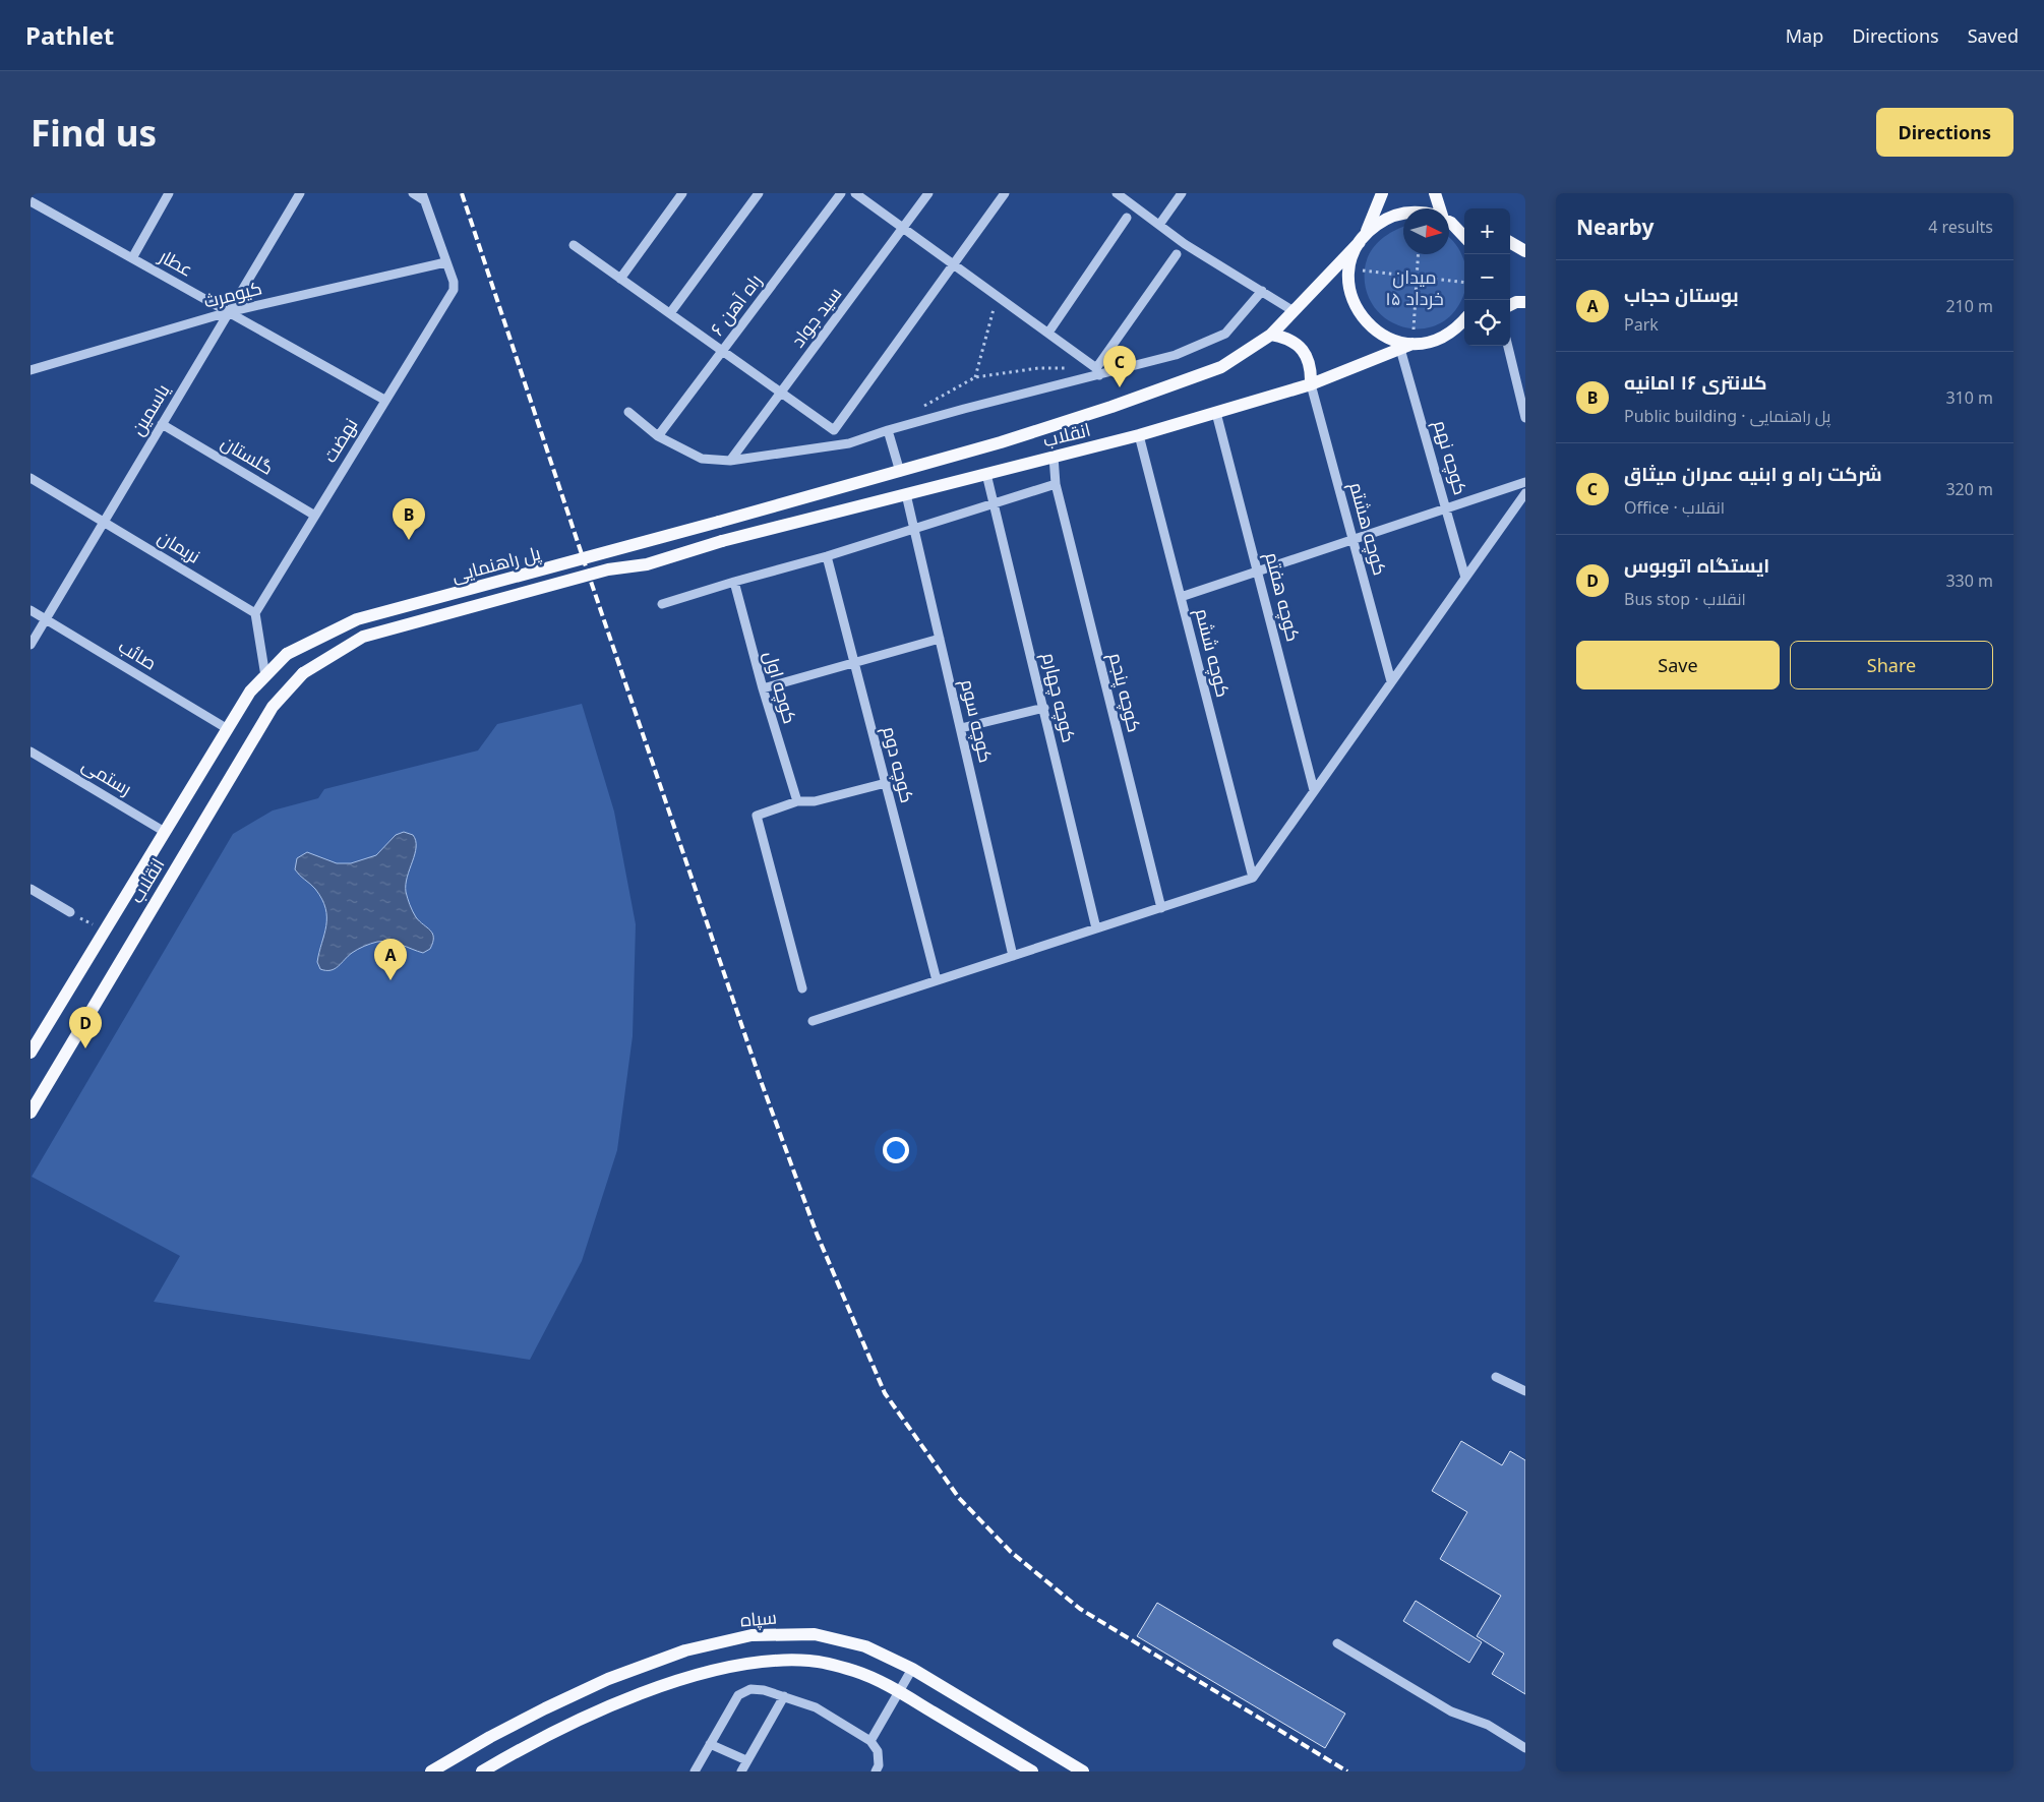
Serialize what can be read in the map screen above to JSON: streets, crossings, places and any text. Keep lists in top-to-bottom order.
{
  "streets": {
    "main road": ["انقلاب", "پل راهنمایی", "سپاه"],
    "street": [
      "عطار",
      "کیومرث",
      "راه آهن ۶",
      "سید جواد",
      "یاسمین",
      "نهضت",
      "گلستان",
      "کوچه نهم",
      "کوچه هشتم",
      "نریمان",
      "کوچه هفتم",
      "کوچه ششم",
      "صائب",
      "کوچه اول",
      "کوچه پنجم",
      "کوچه چهارم",
      "کوچه سوم",
      "کوچه دوم",
      "رستمی"
    ]
  },
  "crossings": [
    ["عطار", "کیومرث"],
    ["عطار", "یاسمین"],
    ["عطار", "نهضت"],
    ["کیومرث", "یاسمین"],
    ["کیومرث", "نهضت"],
    ["یاسمین", "گلستان"],
    ["یاسمین", "نریمان"],
    ["یاسمین", "صائب"],
    ["انقلاب", "کوچه نهم"],
    ["انقلاب", "کوچه هشتم"],
    ["انقلاب", "پل راهنمایی"],
    ["انقلاب", "کوچه هفتم"],
    ["انقلاب", "کوچه ششم"],
    ["انقلاب", "صائب"],
    ["انقلاب", "کوچه پنجم"],
    ["انقلاب", "کوچه چهارم"],
    ["انقلاب", "کوچه سوم"],
    ["انقلاب", "رستمی"],
    ["نهضت", "گلستان"],
    ["نهضت", "نریمان"]
  ],
  "parks": ["میدان ۱۵ خرداد"],
  "north": "right",
  "page": {
    "header": "Pathlet",
    "nav": ["Map", "Directions", "Saved"],
    "buttons": [
      "Directions",
      ["Save", "Share"]
    ],
    "title": "Find us",
    "heading": ["Nearby", "4 results"],
    "map_buttons": ["+", "−"],
    "list": [
      {
        "mark": "A",
        "name": "بوستان حجاب",
        "note": "Park",
        "value": "210 m"
      },
      {
        "mark": "B",
        "name": "کلانتری ۱۶ امانیه",
        "note": "Public building · پل راهنمایی",
        "value": "310 m"
      },
      {
        "mark": "C",
        "name": "شرکت راه و ابنیه عمران میثاق",
        "note": "Office · انقلاب",
        "value": "320 m"
      },
      {
        "mark": "D",
        "name": "ایستگاه اتوبوس",
        "note": "Bus stop · انقلاب",
        "value": "330 m"
      }
    ],
    "pins": [
      "C",
      "B",
      "A",
      "D"
    ]
  }
}
